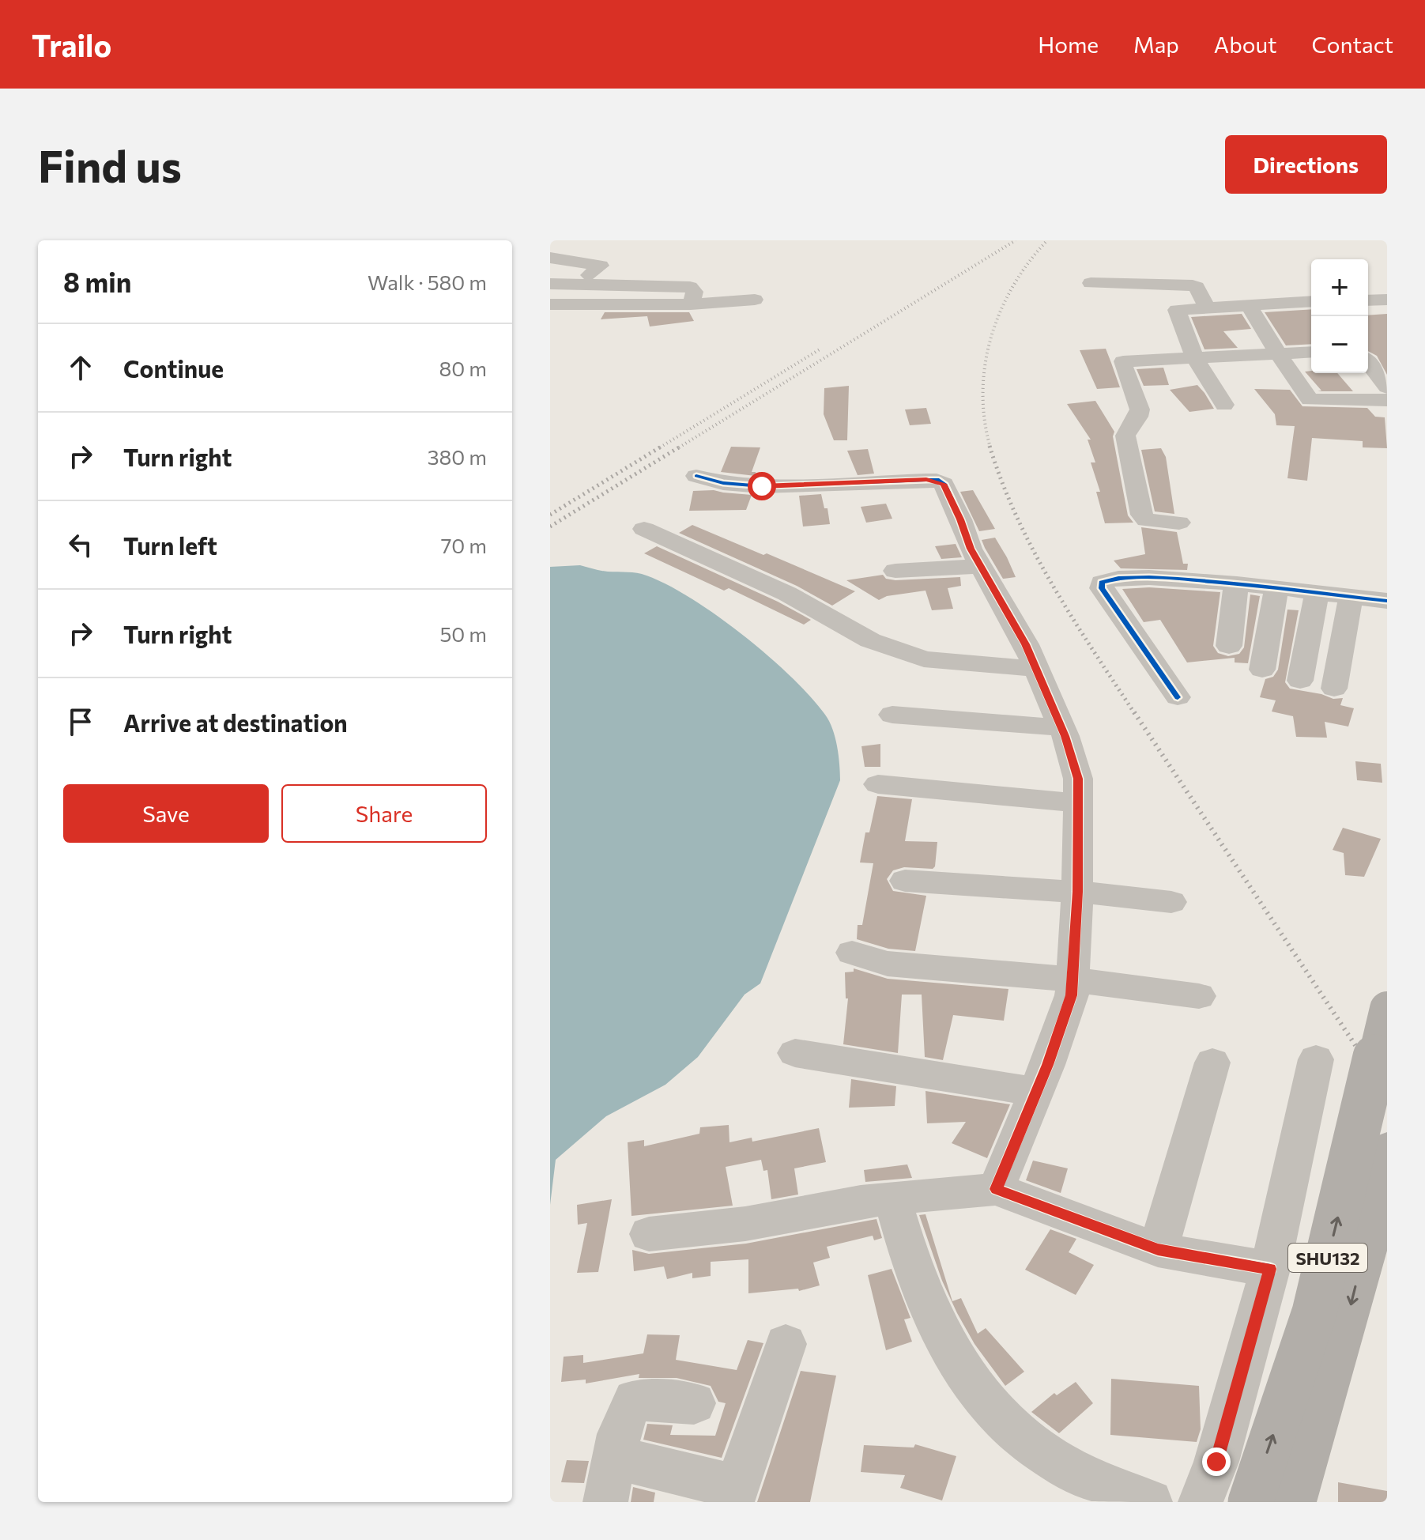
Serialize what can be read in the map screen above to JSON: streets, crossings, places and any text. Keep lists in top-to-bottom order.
{
  "streets": {
    "main road": ["SHU132"]
  },
  "page": {
    "header": "Trailo",
    "nav": [
      "Home",
      "Map",
      "About",
      "Contact"
    ],
    "buttons": [
      "Directions",
      ["Save", "Share"]
    ],
    "title": "Find us",
    "heading": ["8 min", "Walk · 580 m"],
    "map_buttons": ["+", "−"],
    "list": [
      ["Continue", "80 m"],
      ["Turn right", "380 m"],
      ["Turn left", "70 m"],
      ["Turn right", "50 m"],
      "Arrive at destination"
    ]
  }
}
